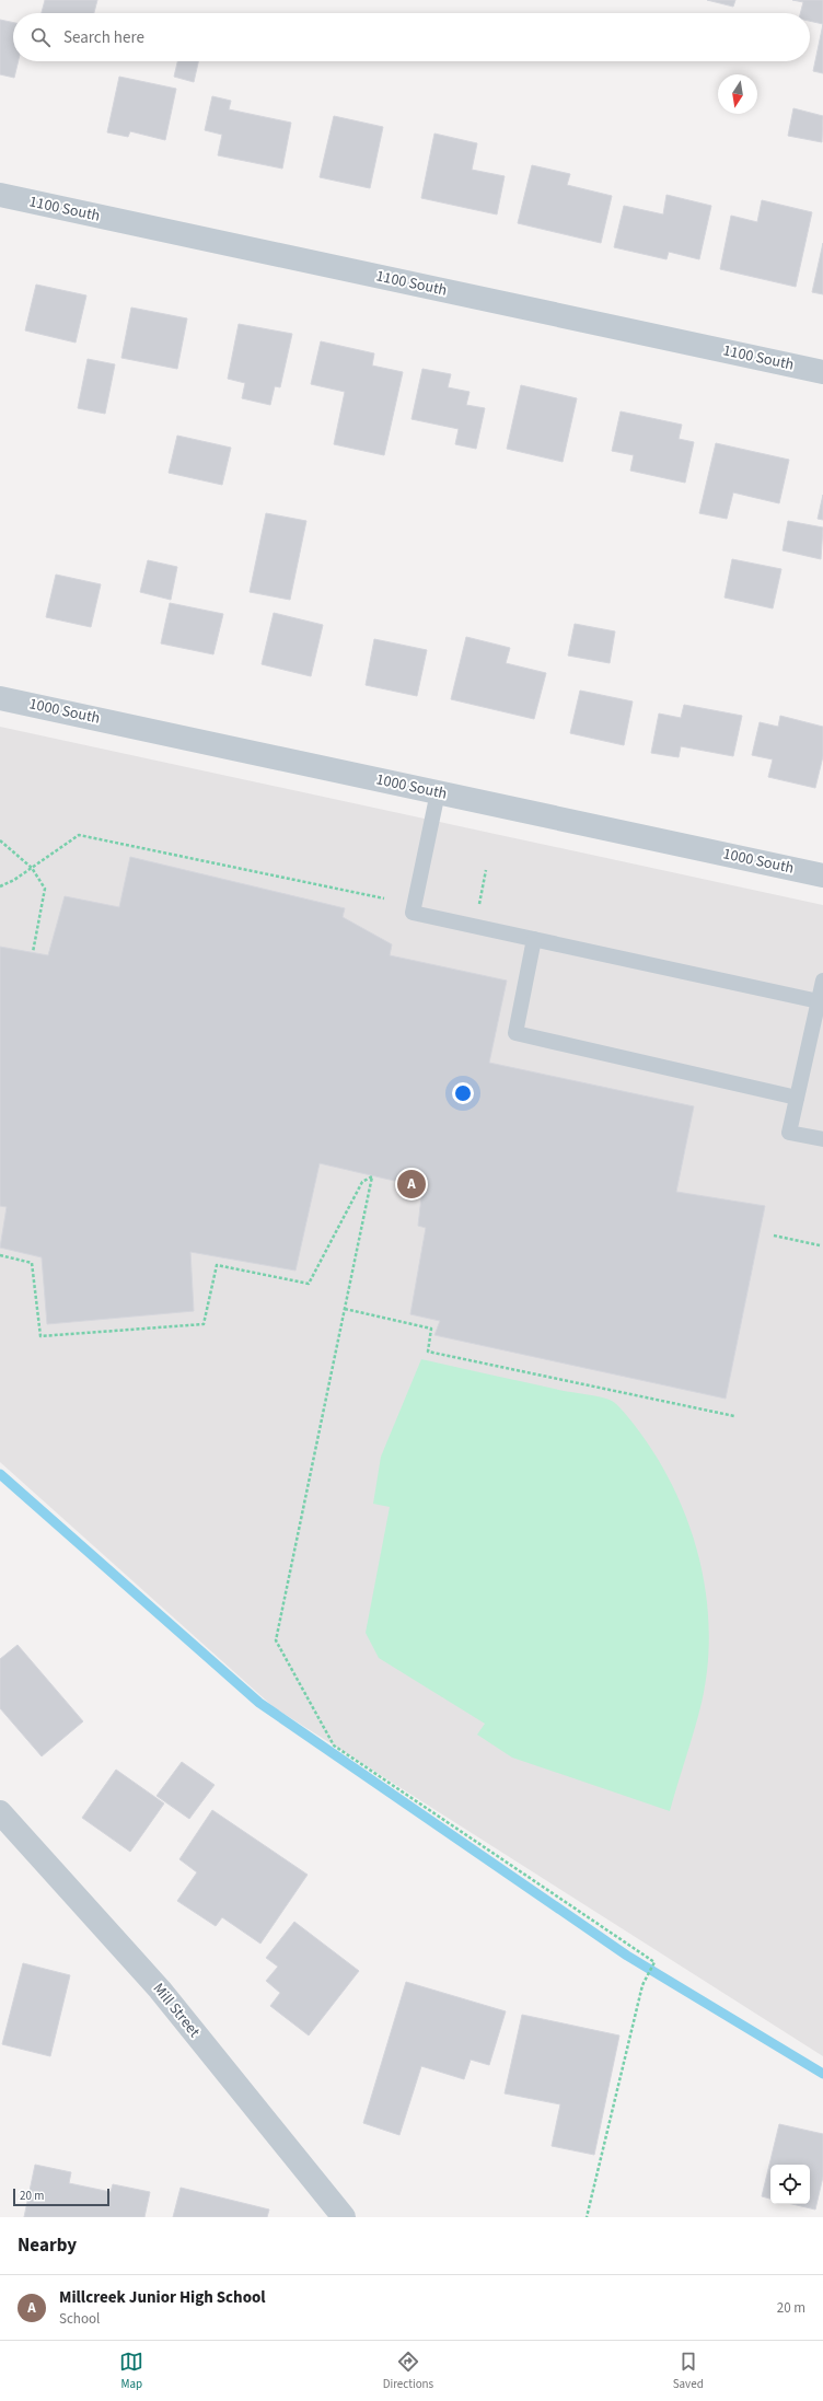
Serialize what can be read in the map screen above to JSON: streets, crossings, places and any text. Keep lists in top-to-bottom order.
{
  "streets": {
    "street": ["1100 South", "1000 South", "Mill Street"]
  },
  "scale_bar": "20 m",
  "north": "bottom",
  "page": {
    "search": "Search here",
    "pins": "A",
    "scale": "20 m",
    "heading": "Nearby",
    "list": [
      {
        "mark": "A",
        "name": "Millcreek Junior High School",
        "note": "School",
        "value": "20 m"
      }
    ],
    "nav": ["Map", "Directions", "Saved"]
  }
}
